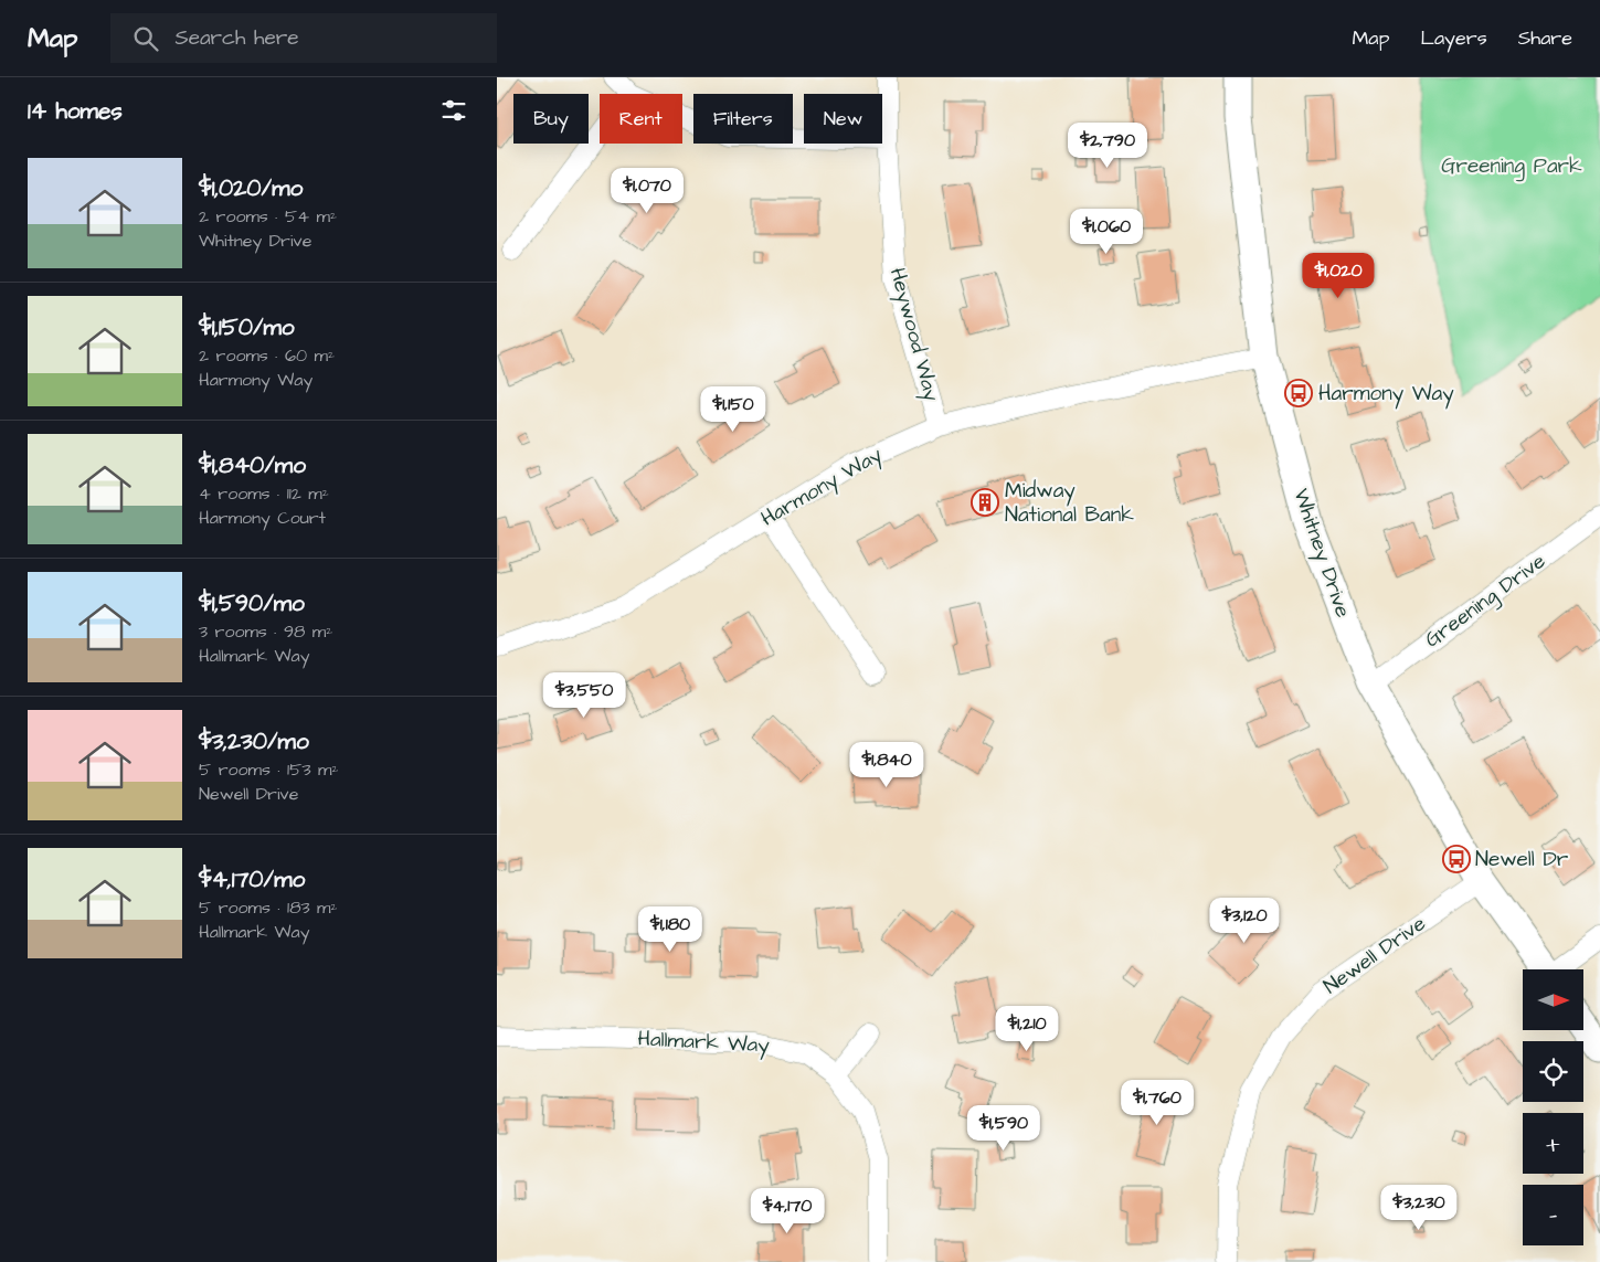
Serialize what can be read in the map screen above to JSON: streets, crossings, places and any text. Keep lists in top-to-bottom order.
{
  "streets": {
    "street": [
      "Heywood Way",
      "Harmony Way",
      "Whitney Drive",
      "Greening Drive",
      "Newell Drive",
      "Hallmark Way"
    ]
  },
  "crossings": [
    ["Heywood Way", "Harmony Way"],
    ["Harmony Way", "Whitney Drive"],
    ["Whitney Drive", "Greening Drive"],
    ["Whitney Drive", "Newell Drive"]
  ],
  "parks": ["Greening Park"],
  "places": {
    "bus stop": ["Harmony Way", "Newell Dr"],
    "building": ["Midway National Bank"]
  },
  "north": "right",
  "page": {
    "header": "Map",
    "search": "Search here",
    "nav": ["Map", "Layers", "Share"],
    "heading": "14 homes",
    "chip": [
      "Buy",
      "Rent",
      "Filters",
      "New"
    ],
    "price": [
      "$2,790",
      "$1,070",
      "$1,060",
      "$1,020",
      "$1,150",
      "$3,550",
      "$1,840",
      "$3,120",
      "$1,180",
      "$1,210",
      "$1,760",
      "$1,590",
      "$3,230",
      "$4,170"
    ],
    "list": [
      {
        "name": "$1,020/mo",
        "note": "2 rooms · 54 m² · Whitney Drive"
      },
      {
        "name": "$1,150/mo",
        "note": "2 rooms · 60 m² · Harmony Way"
      },
      {
        "name": "$1,840/mo",
        "note": "4 rooms · 112 m² · Harmony Court"
      },
      {
        "name": "$1,590/mo",
        "note": "3 rooms · 98 m² · Hallmark Way"
      },
      {
        "name": "$3,230/mo",
        "note": "5 rooms · 153 m² · Newell Drive"
      },
      {
        "name": "$4,170/mo",
        "note": "5 rooms · 183 m² · Hallmark Way"
      }
    ],
    "map_buttons": ["+", "−"]
  }
}
